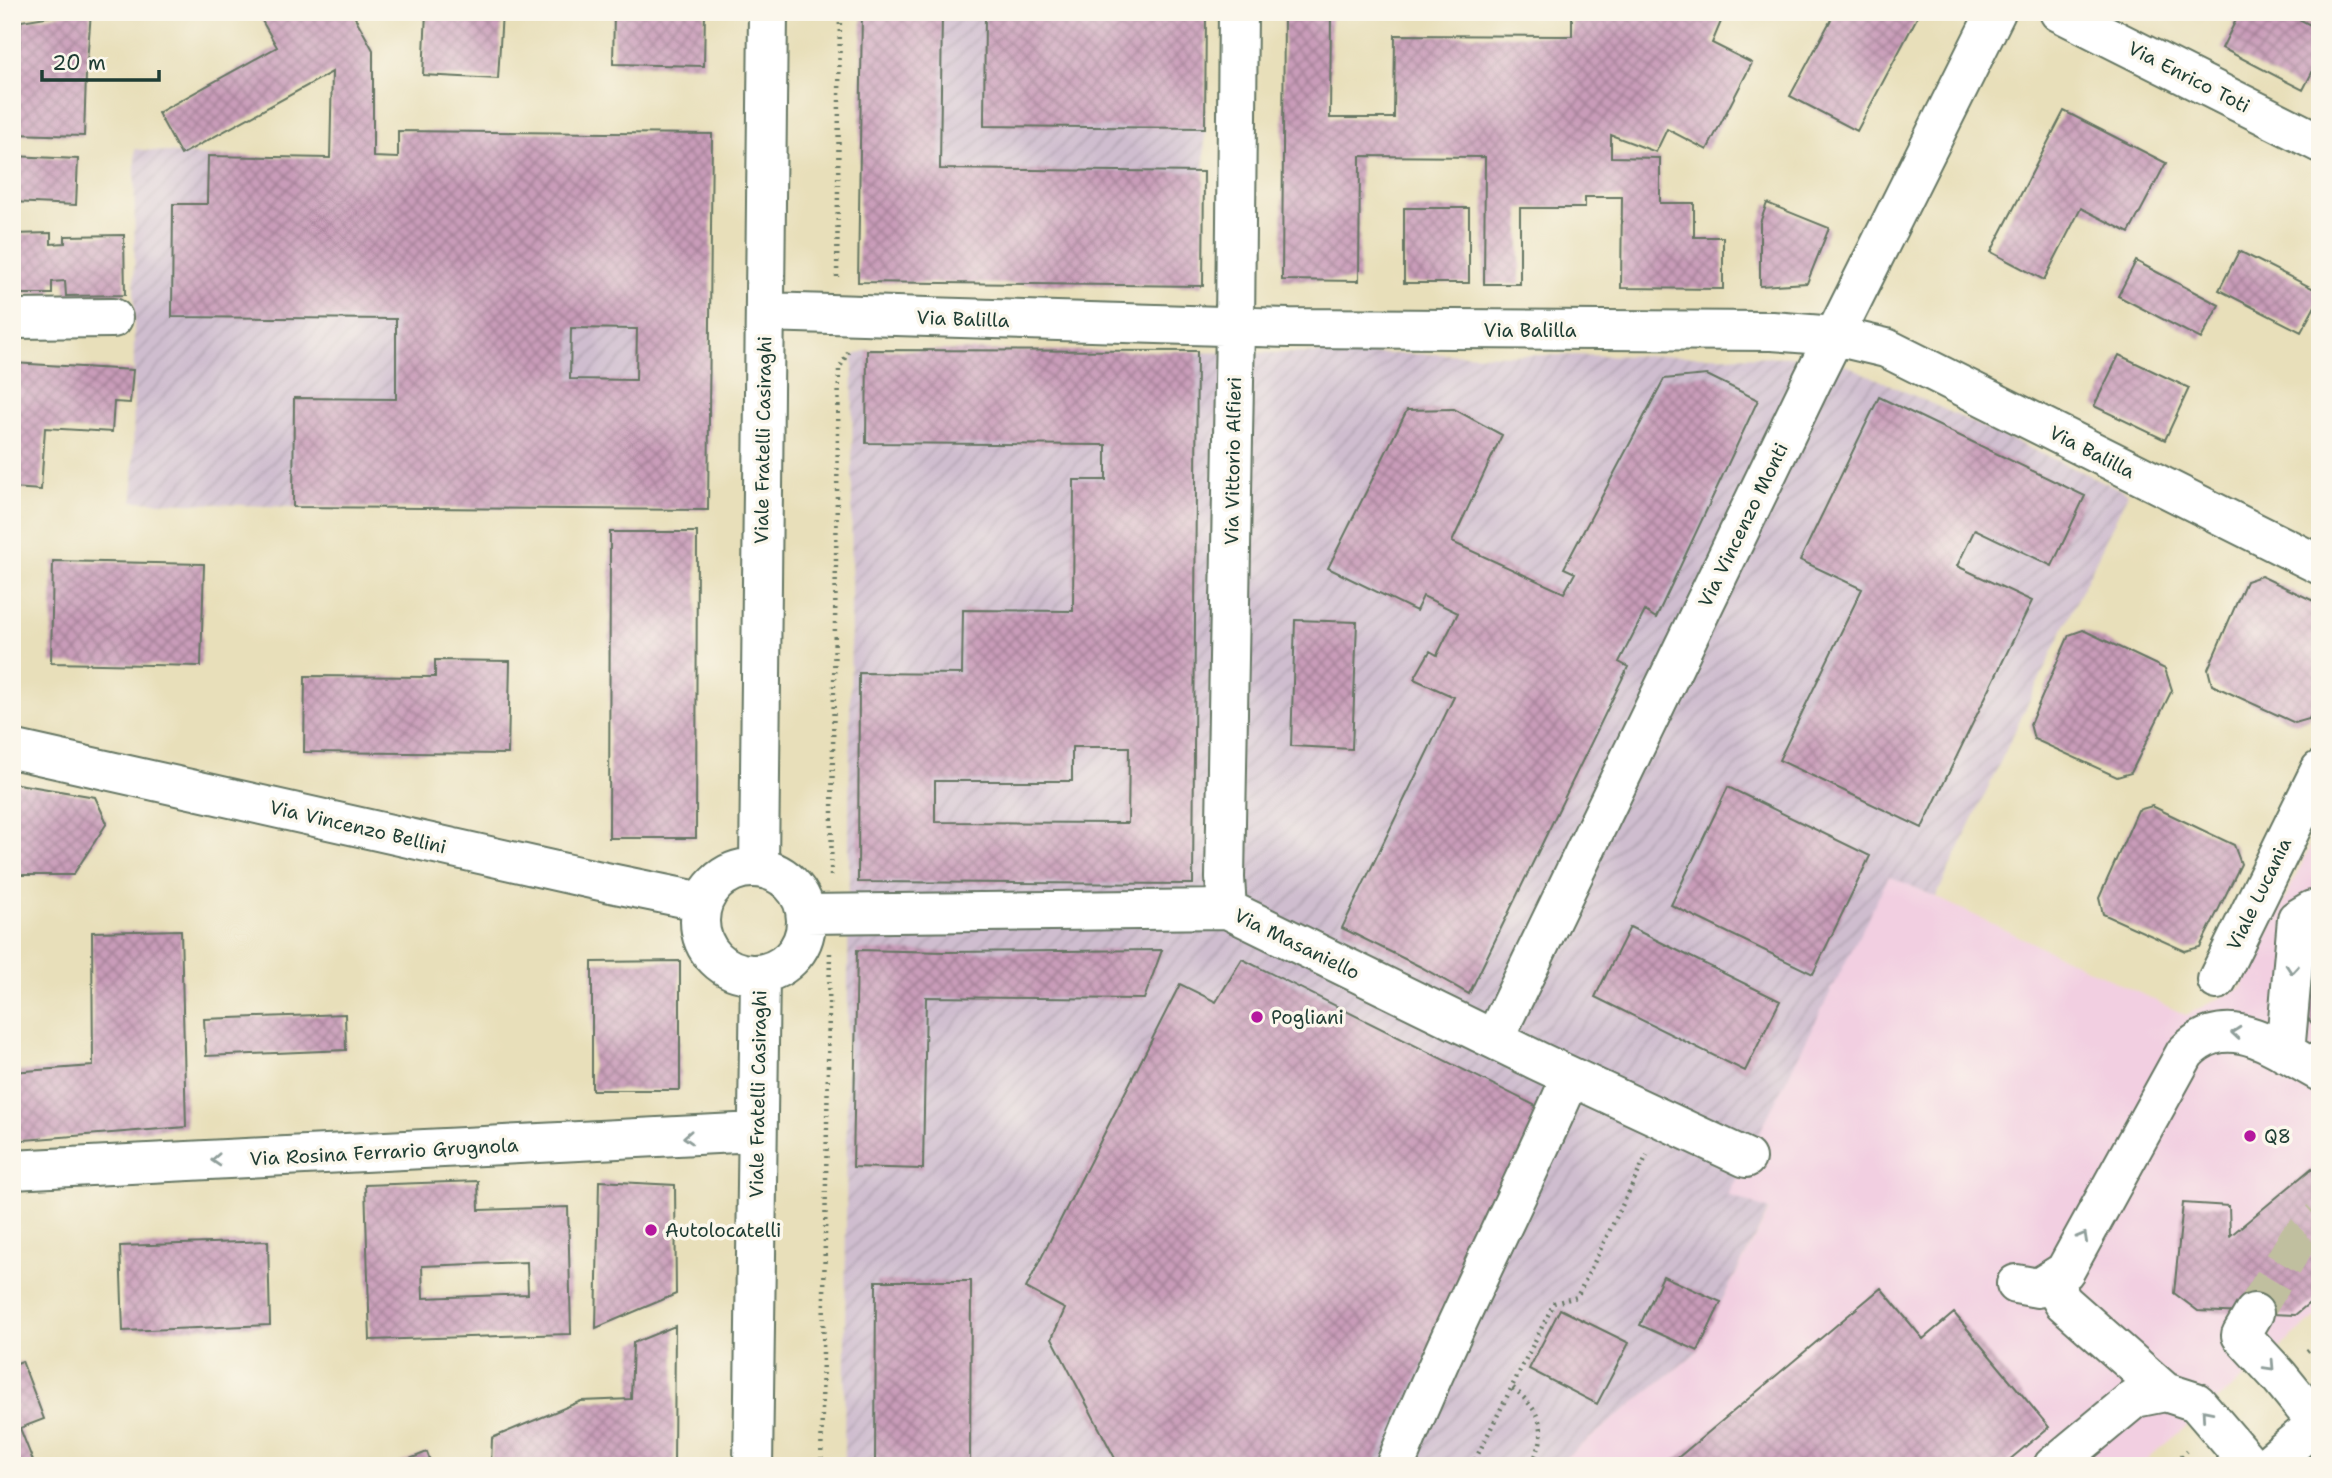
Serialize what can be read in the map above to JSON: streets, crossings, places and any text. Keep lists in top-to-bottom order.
{
  "streets": {
    "main road": [
      "Via Enrico Toti",
      "Via Balilla",
      "Viale Fratelli Casiraghi",
      "Via Vittorio Alfieri",
      "Via Vincenzo Monti",
      "Via Vincenzo Bellini",
      "Viale Lucania",
      "Via Masaniello",
      "Via Rosina Ferrario Grugnola"
    ]
  },
  "crossings": [
    ["Via Balilla", "Viale Fratelli Casiraghi"],
    ["Via Balilla", "Via Vittorio Alfieri"],
    ["Via Balilla", "Via Vincenzo Monti"],
    ["Viale Fratelli Casiraghi", "Via Vincenzo Bellini"],
    ["Viale Fratelli Casiraghi", "Via Masaniello"],
    ["Viale Fratelli Casiraghi", "Via Rosina Ferrario Grugnola"],
    ["Via Vittorio Alfieri", "Via Masaniello"],
    ["Via Vincenzo Monti", "Via Masaniello"],
    ["Via Vincenzo Bellini", "Via Masaniello"]
  ],
  "one_way": ["Via Rosina Ferrario Grugnola"],
  "places": ["Pogliani", "Q8", "Autolocatelli"],
  "scale_bar": "20 m"
}
